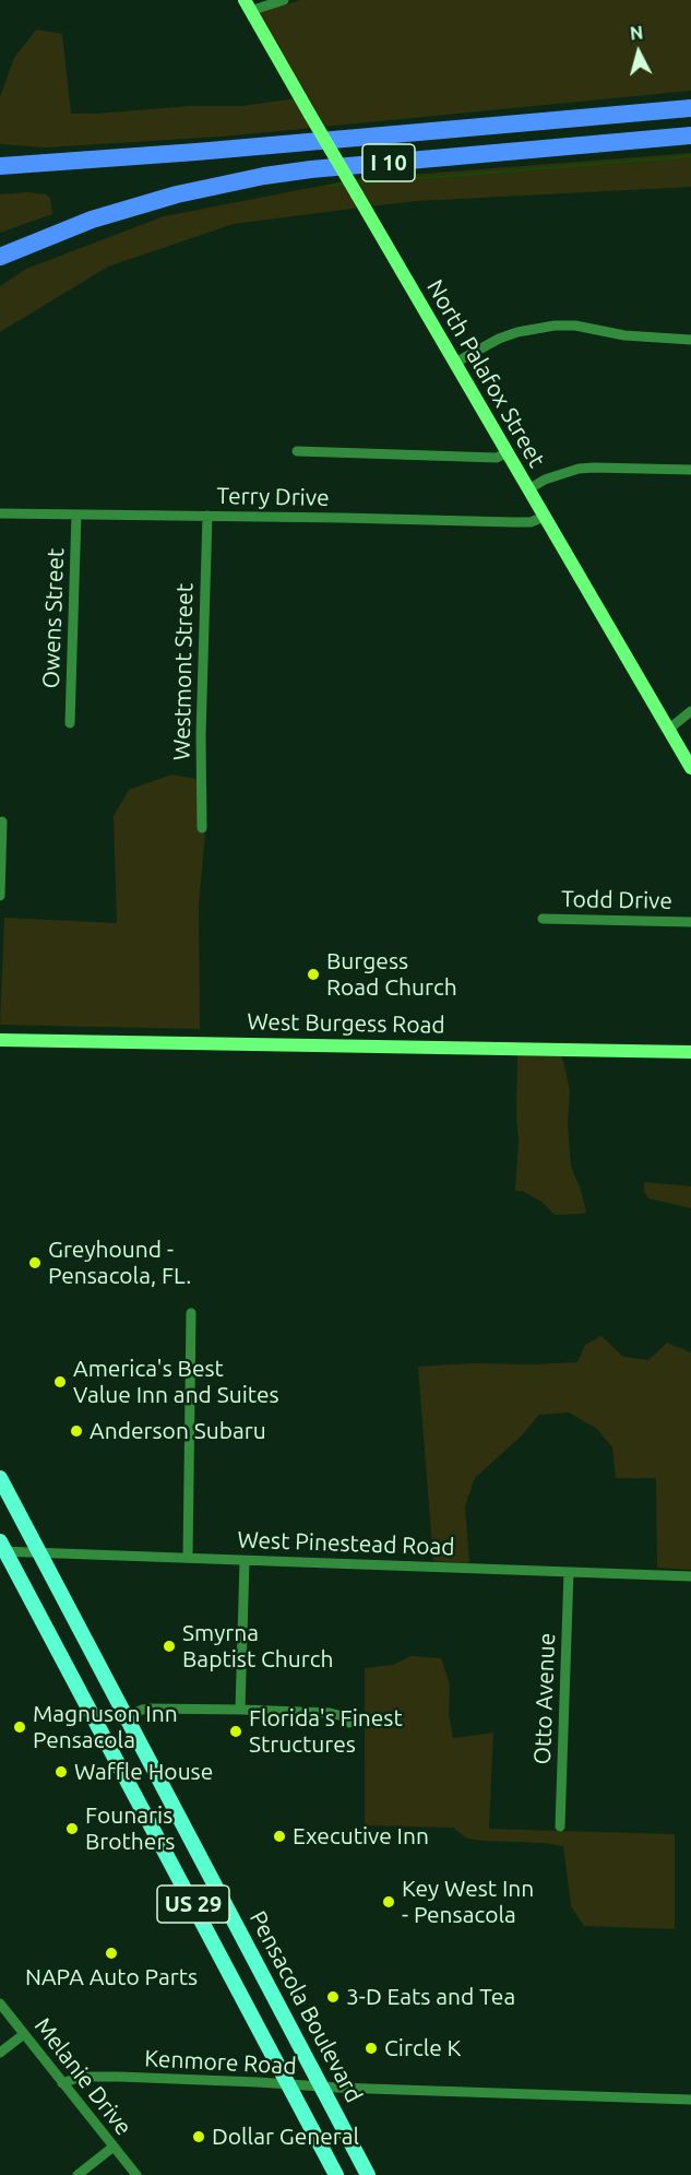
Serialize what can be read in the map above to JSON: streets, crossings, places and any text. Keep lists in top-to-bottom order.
{
  "streets": {
    "highway": ["I 10"],
    "main road": [
      "North Palafox Street",
      "West Burgess Road",
      "US 29",
      "Pensacola Boulevard"
    ],
    "street": [
      "Terry Drive",
      "Owens Street",
      "Westmont Street",
      "Todd Drive",
      "West Pinestead Road",
      "Otto Avenue",
      "Kenmore Road",
      "Melanie Drive"
    ]
  },
  "crossings": [
    ["North Palafox Street", "Terry Drive"],
    ["Terry Drive", "Owens Street"],
    ["Terry Drive", "Westmont Street"],
    ["West Pinestead Road", "Otto Avenue"],
    ["West Pinestead Road", "US 29"],
    ["West Pinestead Road", "Pensacola Boulevard"],
    ["US 29", "Kenmore Road"],
    ["Pensacola Boulevard", "Kenmore Road"],
    ["Kenmore Road", "Melanie Drive"]
  ],
  "places": [
    "Burgess Road Church",
    "Greyhound - Pensacola, FL.",
    "America's Best Value Inn and Suites",
    "Anderson Subaru",
    "Smyrna Baptist Church",
    "Magnuson Inn Pensacola",
    "Florida's Finest Structures",
    "Waffle House",
    "Founaris Brothers",
    "Executive Inn",
    "Key West Inn - Pensacola",
    "NAPA Auto Parts",
    "3-D Eats and Tea",
    "Circle K",
    "Dollar General"
  ],
  "north": "top"
}
